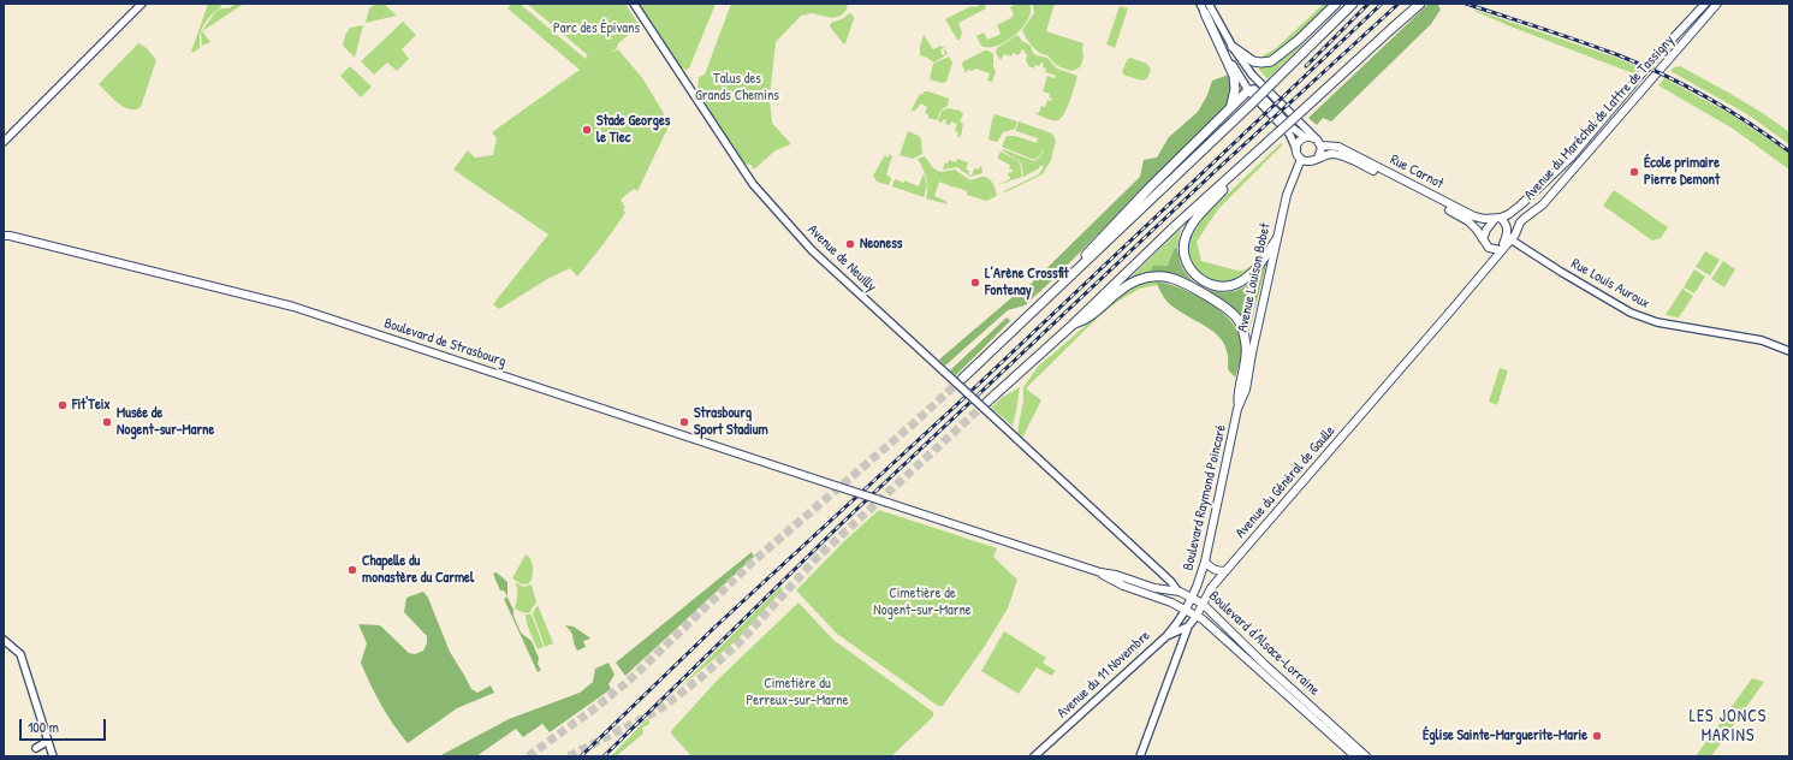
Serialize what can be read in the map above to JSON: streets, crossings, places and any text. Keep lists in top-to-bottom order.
{
  "streets": {
    "main road": [
      "Avenue du Maréchal de Lattre de Tassigny",
      "Rue Carnot",
      "Avenue Louison Bobet",
      "Boulevard de Strasbourg",
      "Avenue du Général de Gaulle",
      "Boulevard Raymond Poincaré",
      "Boulevard d'Alsace-Lorraine"
    ],
    "street": ["Avenue de Neuilly", "Rue Louis Auroux", "Avenue du 11 Novembre"]
  },
  "crossings": [
    ["Avenue du Maréchal de Lattre de Tassigny", "Rue Carnot"],
    ["Avenue du Maréchal de Lattre de Tassigny", "Rue Louis Auroux"],
    ["Avenue du Maréchal de Lattre de Tassigny", "Avenue du Général de Gaulle"],
    ["Rue Carnot", "Avenue Louison Bobet"],
    ["Avenue de Neuilly", "Boulevard d'Alsace-Lorraine"],
    ["Avenue Louison Bobet", "Boulevard Raymond Poincaré"],
    ["Boulevard de Strasbourg", "Boulevard d'Alsace-Lorraine"],
    ["Avenue du Général de Gaulle", "Boulevard d'Alsace-Lorraine"],
    ["Boulevard Raymond Poincaré", "Boulevard d'Alsace-Lorraine"],
    ["Boulevard Raymond Poincaré", "Avenue du 11 Novembre"],
    ["Boulevard d'Alsace-Lorraine", "Avenue du 11 Novembre"]
  ],
  "districts": ["LES JONCS MARINS"],
  "parks": [
    "Parc des Épivans",
    "Talus des Grands Chemins",
    "Cimetière de Nogent-sur-Marne",
    "Cimetière du Perreux-sur-Marne"
  ],
  "places": [
    "Stade Georges le Tiec",
    "École primaire Pierre Demont",
    "Neoness",
    "L’Arène Crossfit Fontenay",
    "Fit'Teix",
    "Musée de Nogent-sur-Marne",
    "Strasbourg Sport Stadium",
    "Chapelle du monastère du Carmel",
    "Église Sainte-Marguerite-Marie"
  ],
  "scale_bar": "100 m"
}
